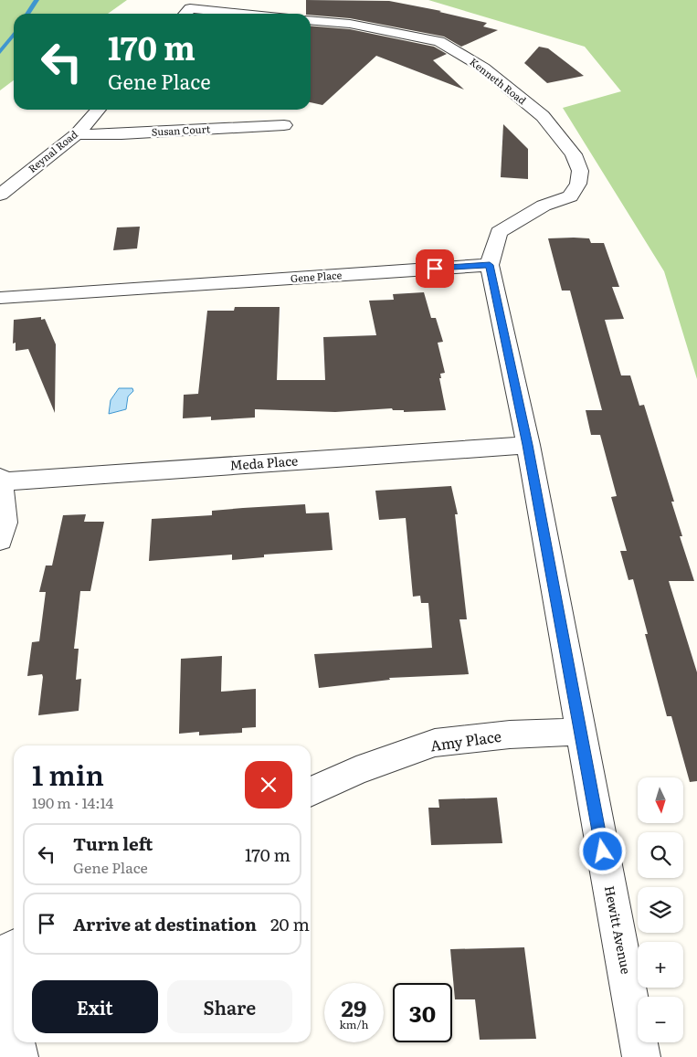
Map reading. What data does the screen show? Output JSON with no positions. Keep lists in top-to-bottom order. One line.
{"streets":{"street":["Kenneth Road","Susan Court","Reynal Road","Gene Place","Meda Place","Amy Place","Hewitt Avenue"]},"crossings":[["Kenneth Road","Gene Place"],["Kenneth Road","Hewitt Avenue"],["Susan Court","Reynal Road"],["Gene Place","Hewitt Avenue"],["Meda Place","Hewitt Avenue"],["Amy Place","Hewitt Avenue"]],"north":"bottom","page":{"turn":["170 m","Gene Place"],"heading":["1 min","190 m · 14:14"],"map_buttons":["+","−"],"list":[{"name":"Turn left","note":"Gene Place","value":"170 m"},{"name":"Arrive at destination","value":"20 m"}],"buttons":["Exit","Share"],"speed":"29 km/h","limit":"30"}}
